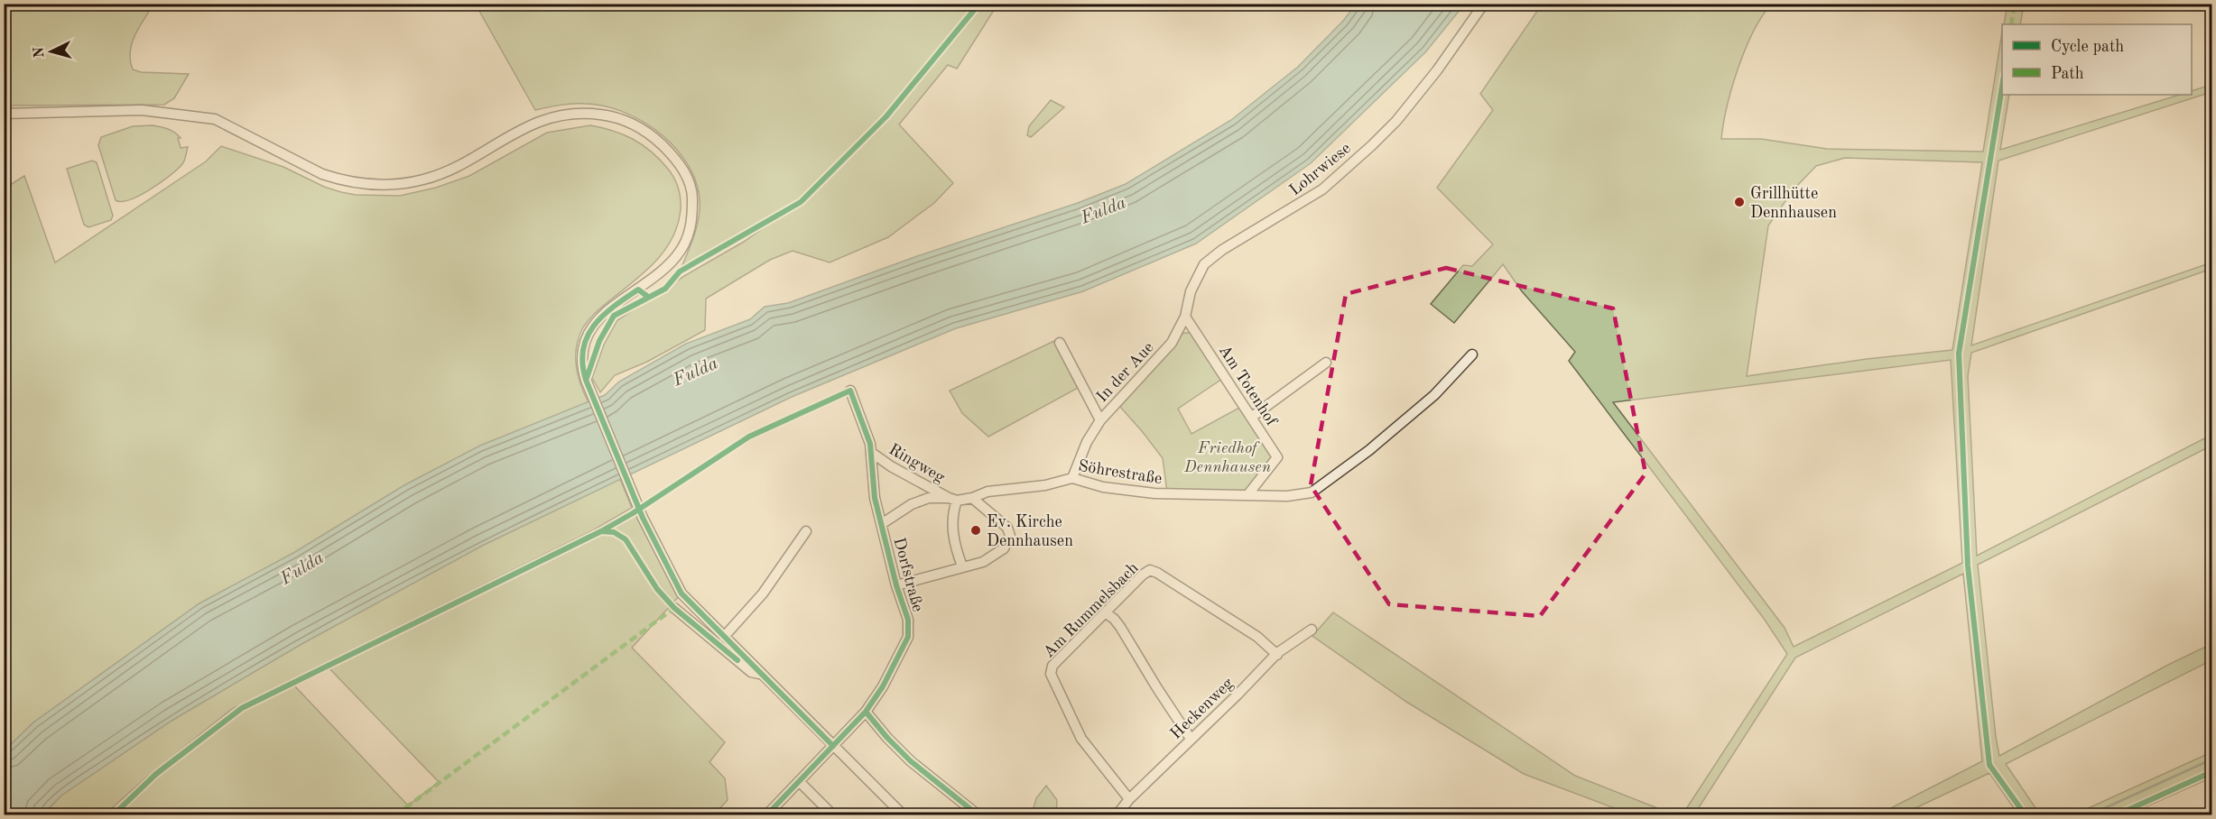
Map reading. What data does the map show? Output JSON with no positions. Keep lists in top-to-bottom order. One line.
{"streets":{"street":["Lohrwiese","In der Aue","Am Totenhof","Ringweg","Söhrestraße","Dorfstraße","Am Rummelsbach","Heckenweg"]},"crossings":[["Lohrwiese","In der Aue"],["Lohrwiese","Am Totenhof"],["In der Aue","Söhrestraße"],["Am Totenhof","Söhrestraße"],["Ringweg","Söhrestraße"],["Ringweg","Dorfstraße"],["Söhrestraße","Dorfstraße"],["Am Rummelsbach","Heckenweg"]],"water":["Fulda"],"parks":["Friedhof Dennhausen"],"places":["Grillhütte Dennhausen","Ev. Kirche Dennhausen"],"legend":["Cycle path","Path"],"north":"left"}
